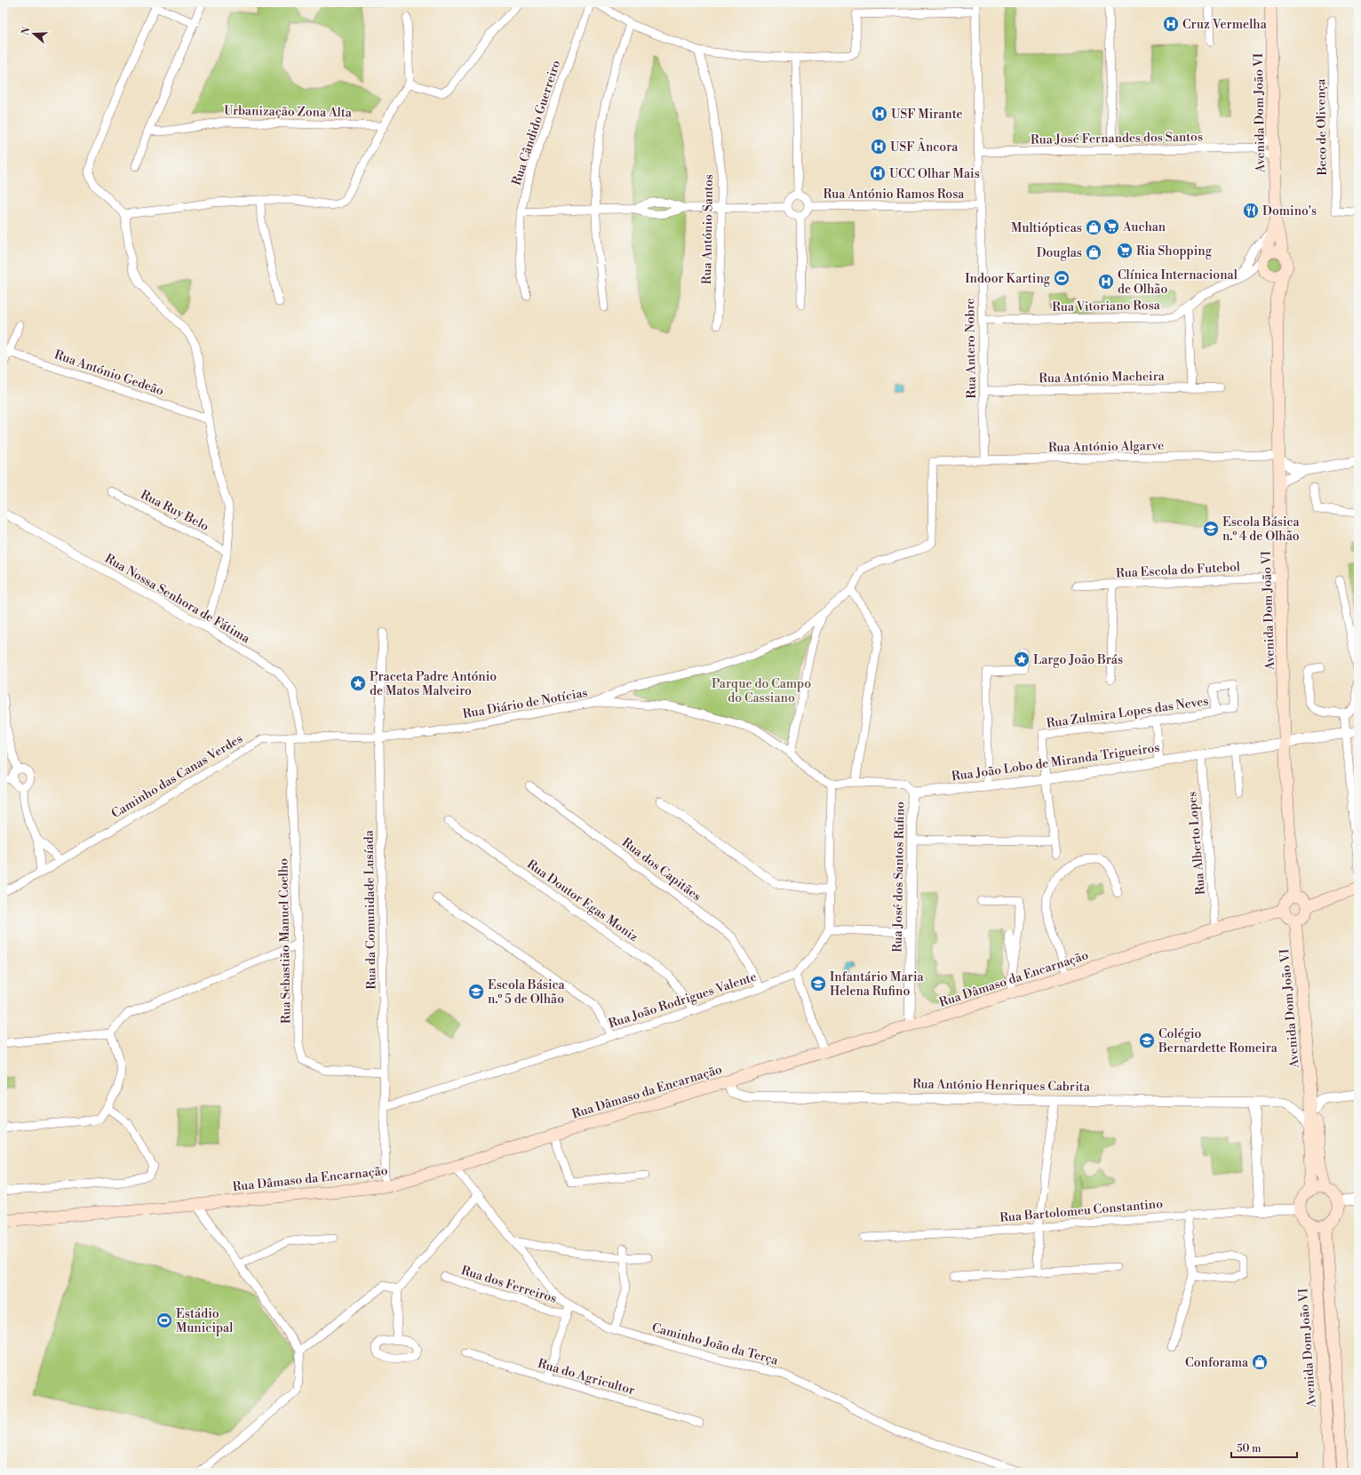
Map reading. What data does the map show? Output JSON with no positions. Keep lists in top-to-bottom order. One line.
{"streets":{"main road":["Avenida Dom João VI","Rua Dâmaso da Encarnação"],"street":["Urbanização Zona Alta","Rua Cândido Guerreiro","Beco de Olivença","Rua José Fernandes dos Santos","Rua António Ramos Rosa","Rua António Santos","Rua Vitoriano Rosa","Rua Antero Nobre","Rua António Gedeão","Rua António Macheira","Rua António Algarve","Rua Ruy Belo","Rua Escola do Futebol","Rua Nossa Senhora de Fátima","Rua Diário de Notícias","Rua Zulmira Lopes das Neves","Rua João Lobo de Miranda Trigueiros","Caminho das Canas Verdes","Rua Alberto Lopes","Rua dos Capitães","Rua José dos Santos Rufino","Rua Doutor Egas Moniz","Rua da Comunidade Lusíada","Rua Sebastião Manuel Coelho","Rua João Rodrigues Valente","Rua António Henriques Cabrita","Rua Bartolomeu Constantino","Rua dos Ferreiros","Caminho João da Terça","Rua do Agricultor"]},"crossings":[["Avenida Dom João VI","Rua Vitoriano Rosa"],["Avenida Dom João VI","Rua António Algarve"],["Avenida Dom João VI","Rua Escola do Futebol"],["Avenida Dom João VI","Rua João Lobo de Miranda Trigueiros"],["Avenida Dom João VI","Rua Dâmaso da Encarnação"],["Avenida Dom João VI","Rua António Henriques Cabrita"],["Avenida Dom João VI","Rua Bartolomeu Constantino"],["Rua José Fernandes dos Santos","Rua Antero Nobre"],["Rua António Ramos Rosa","Rua Antero Nobre"],["Rua Vitoriano Rosa","Rua Antero Nobre"],["Rua Antero Nobre","Rua António Macheira"],["Rua Antero Nobre","Rua António Algarve"],["Rua António Algarve","Rua Diário de Notícias"],["Rua Nossa Senhora de Fátima","Caminho das Canas Verdes"],["Rua Diário de Notícias","Caminho das Canas Verdes"],["Rua Diário de Notícias","Rua da Comunidade Lusíada"],["Rua Diário de Notícias","Rua João Rodrigues Valente"],["Rua Zulmira Lopes das Neves","Rua João Lobo de Miranda Trigueiros"],["Rua João Lobo de Miranda Trigueiros","Rua Alberto Lopes"],["Rua João Lobo de Miranda Trigueiros","Rua José dos Santos Rufino"],["Caminho das Canas Verdes","Rua da Comunidade Lusíada"],["Caminho das Canas Verdes","Rua Sebastião Manuel Coelho"],["Rua Alberto Lopes","Rua Dâmaso da Encarnação"],["Rua dos Capitães","Rua João Rodrigues Valente"],["Rua José dos Santos Rufino","Rua Dâmaso da Encarnação"],["Rua Doutor Egas Moniz","Rua João Rodrigues Valente"],["Rua da Comunidade Lusíada","Rua Sebastião Manuel Coelho"],["Rua da Comunidade Lusíada","Rua Dâmaso da Encarnação"],["Rua da Comunidade Lusíada","Rua João Rodrigues Valente"],["Rua Dâmaso da Encarnação","Rua António Henriques Cabrita"],["Rua Dâmaso da Encarnação","Caminho João da Terça"]],"parks":["Parque do Campo do Cassiano"],"places":{"hospital":["Cruz Vermelha","USF Mirante","USF Âncora","UCC Olhar Mais","Clínica Internacional de Olhão"],"restaurant":["Domino's"],"supermarket":["Auchan","Ria Shopping"],"shop":["Multiópticas","Douglas","Conforama"],"sports":["Indoor Karting","Estádio Municipal"],"school or university":["Escola Básica n.º 4 de Olhão","Infantário Maria Helena Rufino","Escola Básica n.º 5 de Olhão","Colégio Bernardette Romeira"],"place":["Largo João Brás","Praceta Padre António de Matos Malveiro"]},"scale_bar":"50 m","north":"left"}
